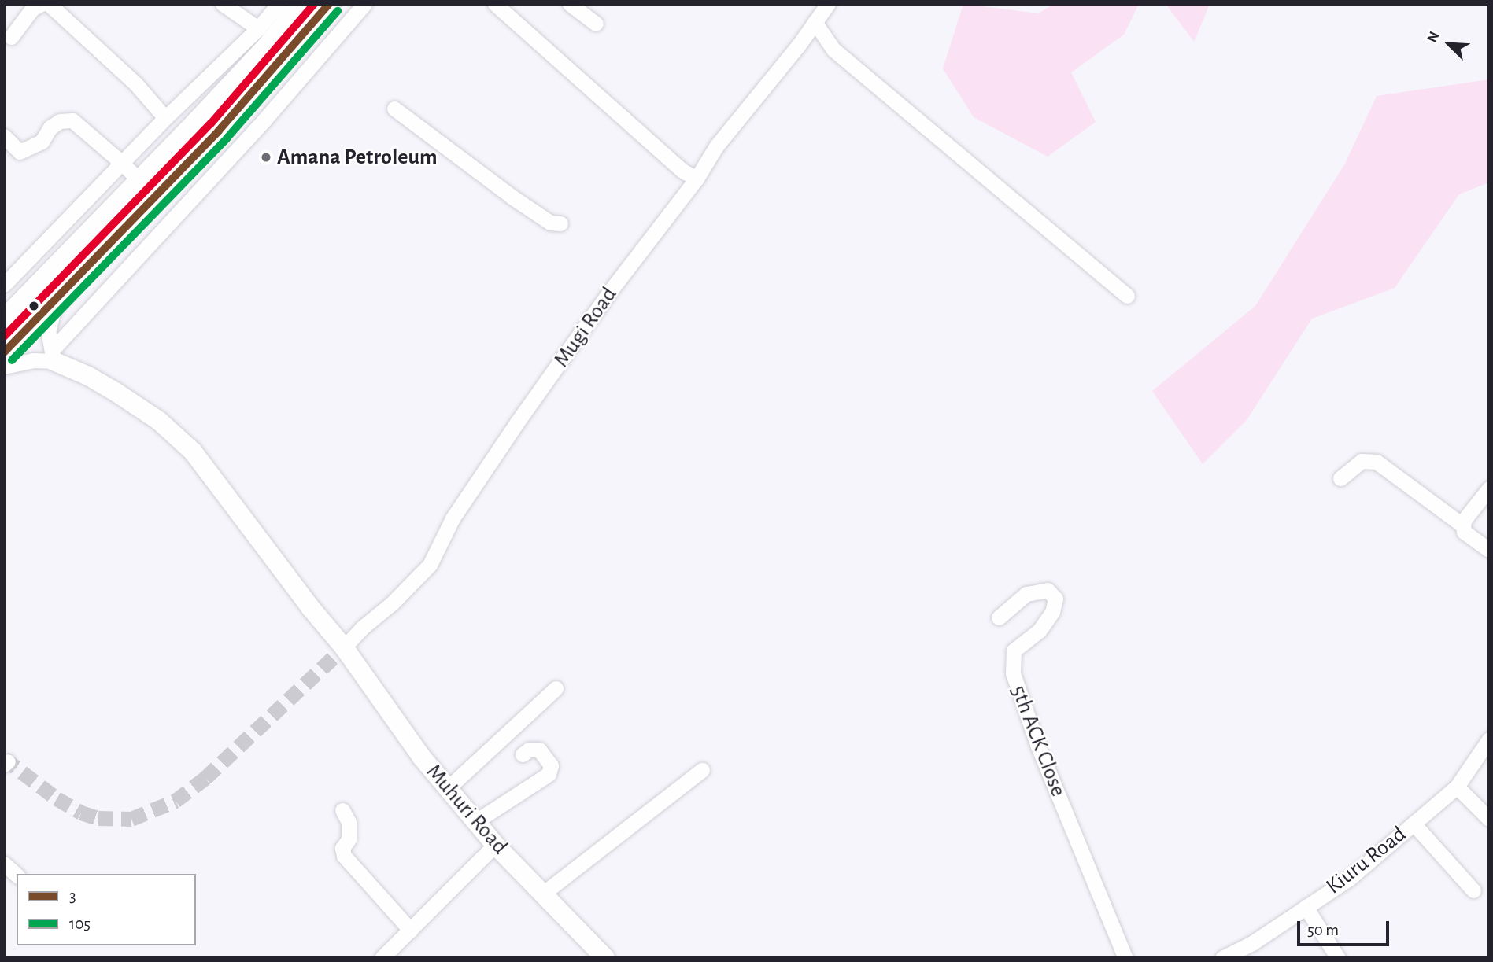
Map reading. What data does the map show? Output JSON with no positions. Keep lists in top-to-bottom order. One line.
{"streets":{"main road":["Muhuri Road"],"street":["Mugi Road","5th ACK Close","Kiuru Road"]},"crossings":[["Mugi Road","Muhuri Road"]],"places":["Amana Petroleum"],"lines":["transit line 3","transit line 105"],"legend":["3","105"],"scale_bar":"50 m","north":"top left"}
